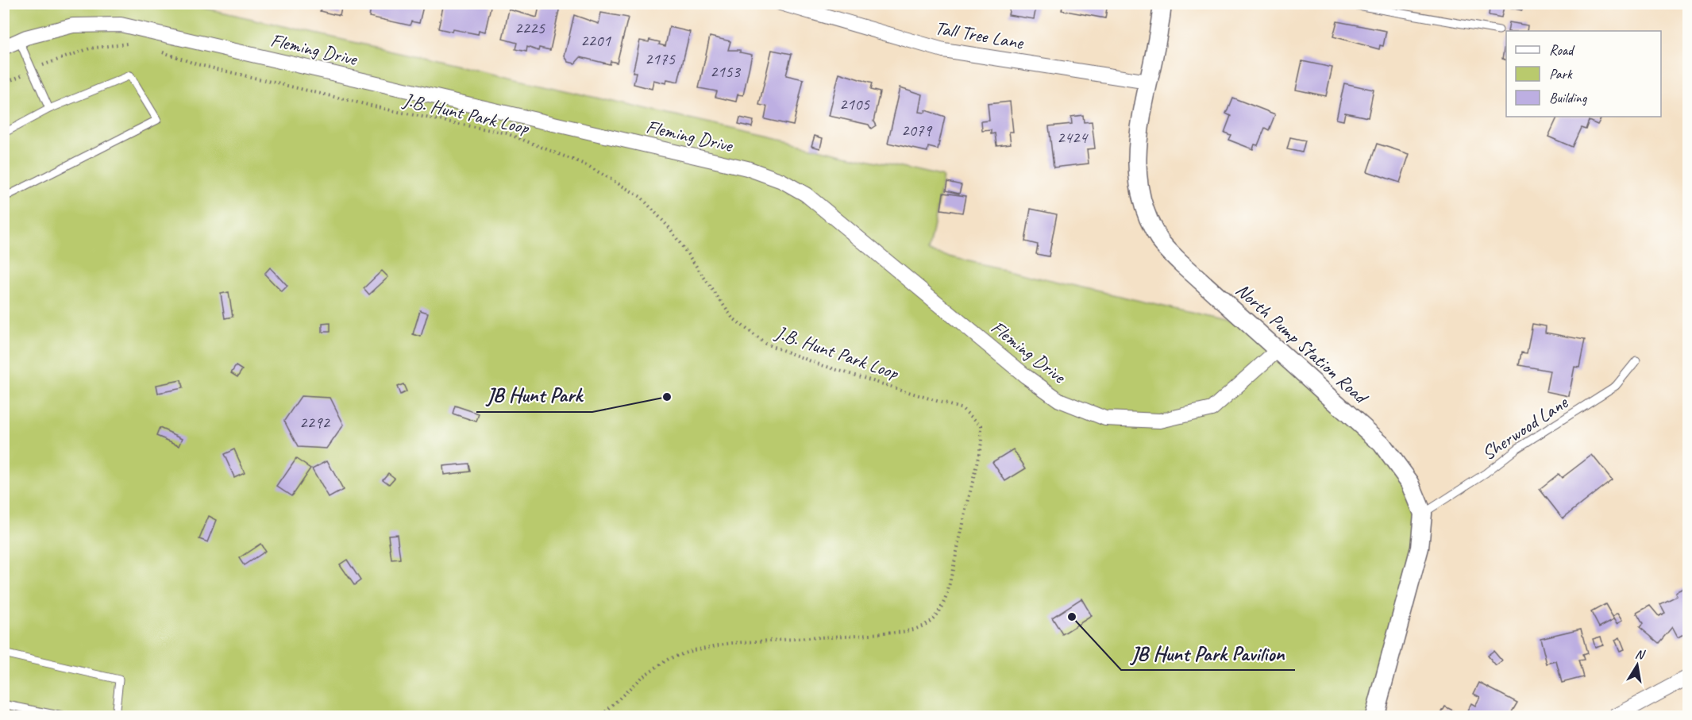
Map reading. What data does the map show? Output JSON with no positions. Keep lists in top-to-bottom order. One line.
{"streets":{"street":["Tall Tree Lane","Fleming Drive","North Pump Station Road"],"lane":["Sherwood Lane"],"path":["J.B. Hunt Park Loop"]},"crossings":[["Tall Tree Lane","North Pump Station Road"],["Fleming Drive","North Pump Station Road"],["North Pump Station Road","Sherwood Lane"]],"places":["JB Hunt Park","JB Hunt Park Pavilion"],"house_numbers":["2225","2201","2175","2153","2105","2079","2424","2292"],"legend":["Road","Park","Building"],"north":"top"}
